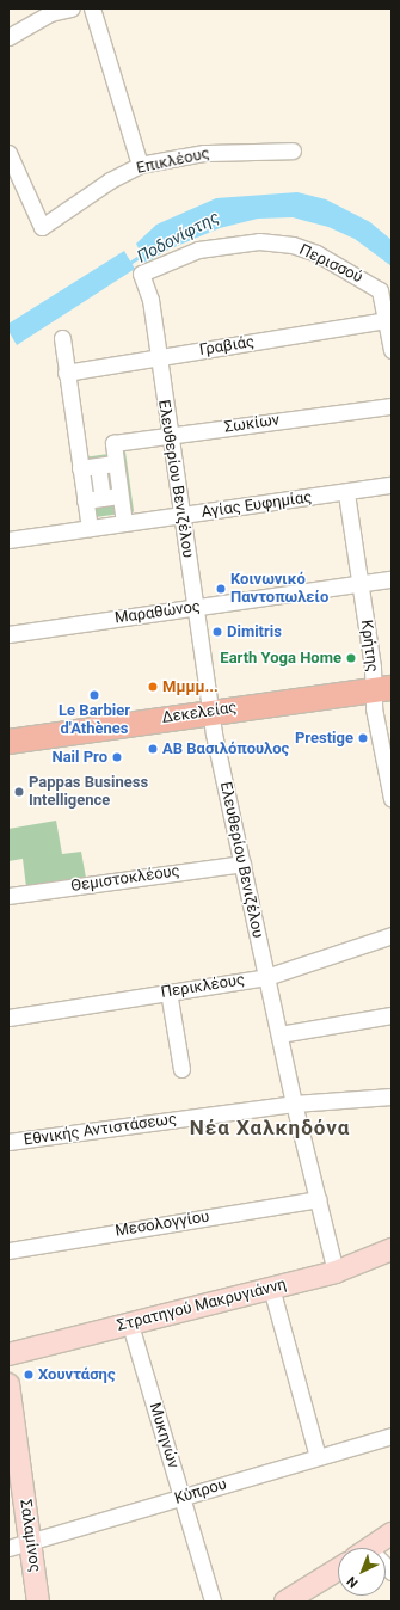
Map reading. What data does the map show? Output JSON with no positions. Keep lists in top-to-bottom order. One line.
{"streets":{"main road":["Δεκελείας"],"street":["Επικλέους","Περισσού","Γραβιάς","Σωκίων","Ελευθερίου Βενιζέλου","Αγίας Ευφημίας","Μαραθώνος","Κρήτης","Θεμιστοκλέους","Περικλέους","Εθνικής Αντιστάσεως","Μεσολογγίου","Στρατηγού Μακρυγιάννη","Μυκηνών","Κύπρου","Σαλαμίνος"]},"crossings":[["Περισσού","Γραβιάς"],["Περισσού","Ελευθερίου Βενιζέλου"],["Γραβιάς","Ελευθερίου Βενιζέλου"],["Σωκίων","Ελευθερίου Βενιζέλου"],["Ελευθερίου Βενιζέλου","Αγίας Ευφημίας"],["Ελευθερίου Βενιζέλου","Μαραθώνος"],["Ελευθερίου Βενιζέλου","Δεκελείας"],["Ελευθερίου Βενιζέλου","Θεμιστοκλέους"],["Ελευθερίου Βενιζέλου","Περικλέους"],["Ελευθερίου Βενιζέλου","Εθνικής Αντιστάσεως"],["Ελευθερίου Βενιζέλου","Μεσολογγίου"],["Ελευθερίου Βενιζέλου","Στρατηγού Μακρυγιάννη"],["Αγίας Ευφημίας","Κρήτης"],["Μαραθώνος","Κρήτης"],["Κρήτης","Δεκελείας"],["Στρατηγού Μακρυγιάννη","Μυκηνών"],["Μυκηνών","Κύπρου"],["Κύπρου","Σαλαμίνος"]],"districts":["Νέα Χαλκηδόνα"],"water":["Ποδονίφτης"],"places":["Κοινωνικό Παντοπωλείο","Dimitris","Earth Yoga Home","Μμμμ...","Le Barbier d'Athènes","Prestige","ΑΒ Βασιλόπουλος","Nail Pro","Pappas Business Intelligence","Χουντάσης"],"north":"bottom left"}
